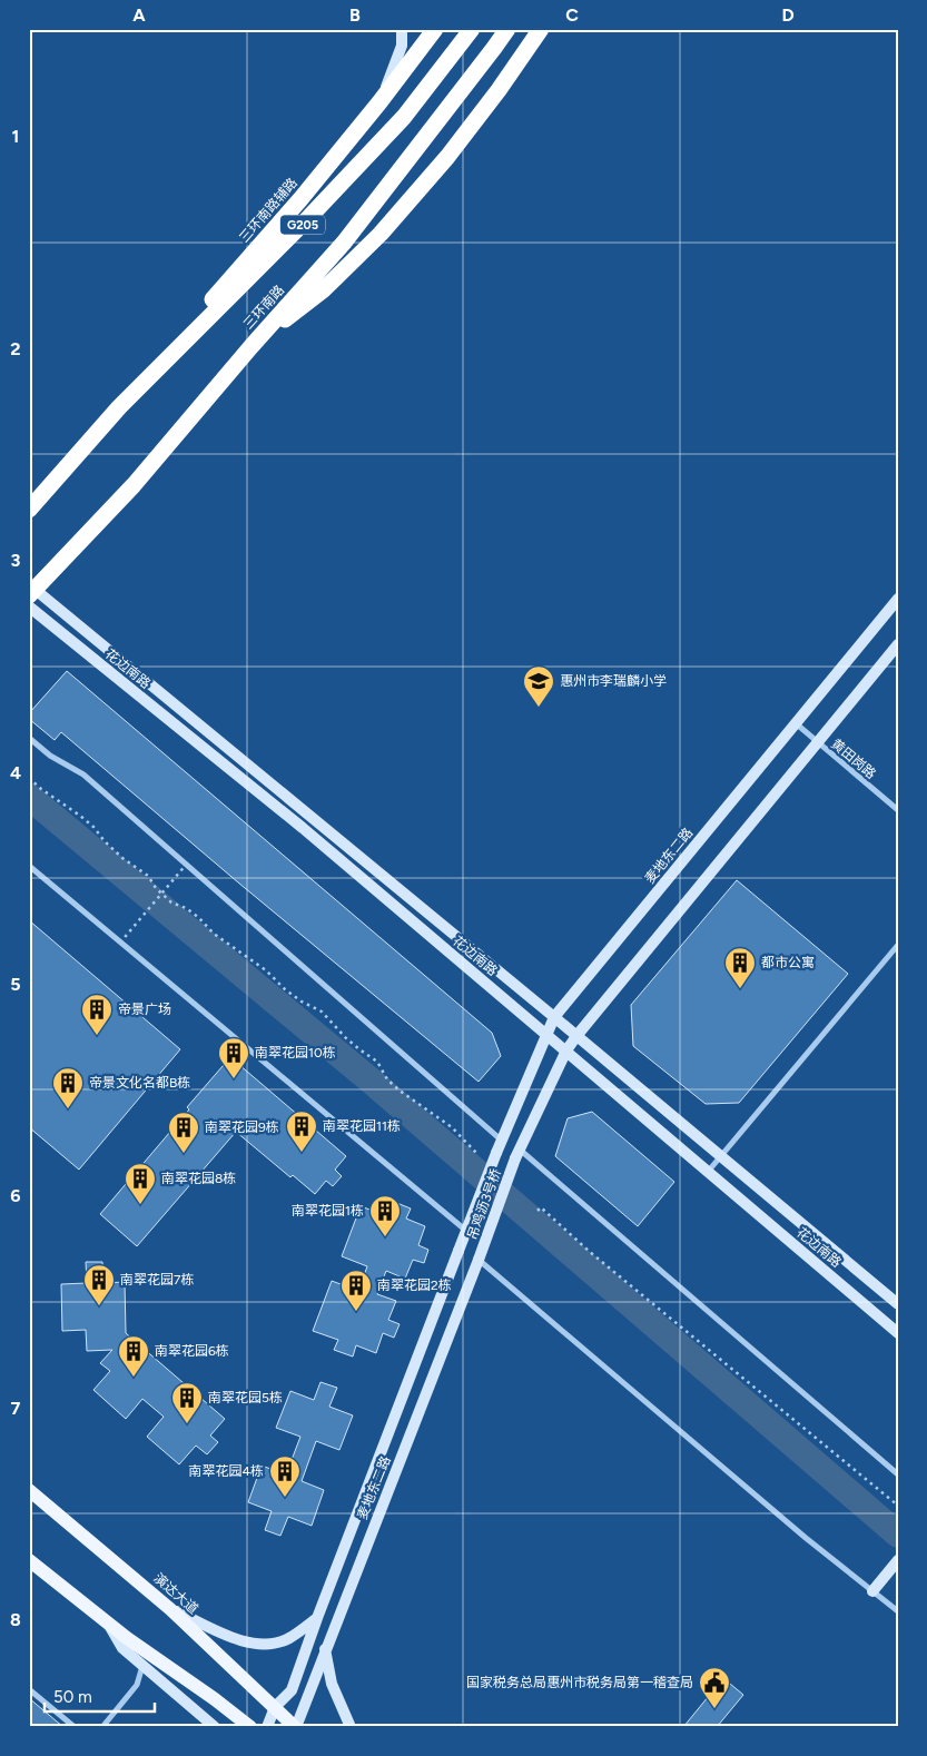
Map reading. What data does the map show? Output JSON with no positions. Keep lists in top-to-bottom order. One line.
{"streets":{"highway":["三环南路辅路","G205","三环南路"],"main road":["演达大道"],"street":["花边南路","黄田岗路","麦地东二路","吊鸡沥3号桥"]},"crossings":[["三环南路辅路","G205"],["三环南路","花边南路"],["花边南路","麦地东二路"],["黄田岗路","麦地东二路"],["麦地东二路","吊鸡沥3号桥"],["麦地东二路","演达大道"]],"places":{"school or university":["惠州市李瑞麟小学"],"building":["都市公寓","帝景广场","南翠花园10栋","帝景文化名都B栋","南翠花园11栋","南翠花园9栋","南翠花园8栋","南翠花园1栋","南翠花园7栋","南翠花园2栋","南翠花园6栋","南翠花园5栋","南翠花园4栋"],"public building":["国家税务总局惠州市税务局第一稽查局"]},"scale_bar":"50 m","grid":{"columns":["A","B","C","D"],"rows":["1","2","3","4","5","6","7","8"]}}
